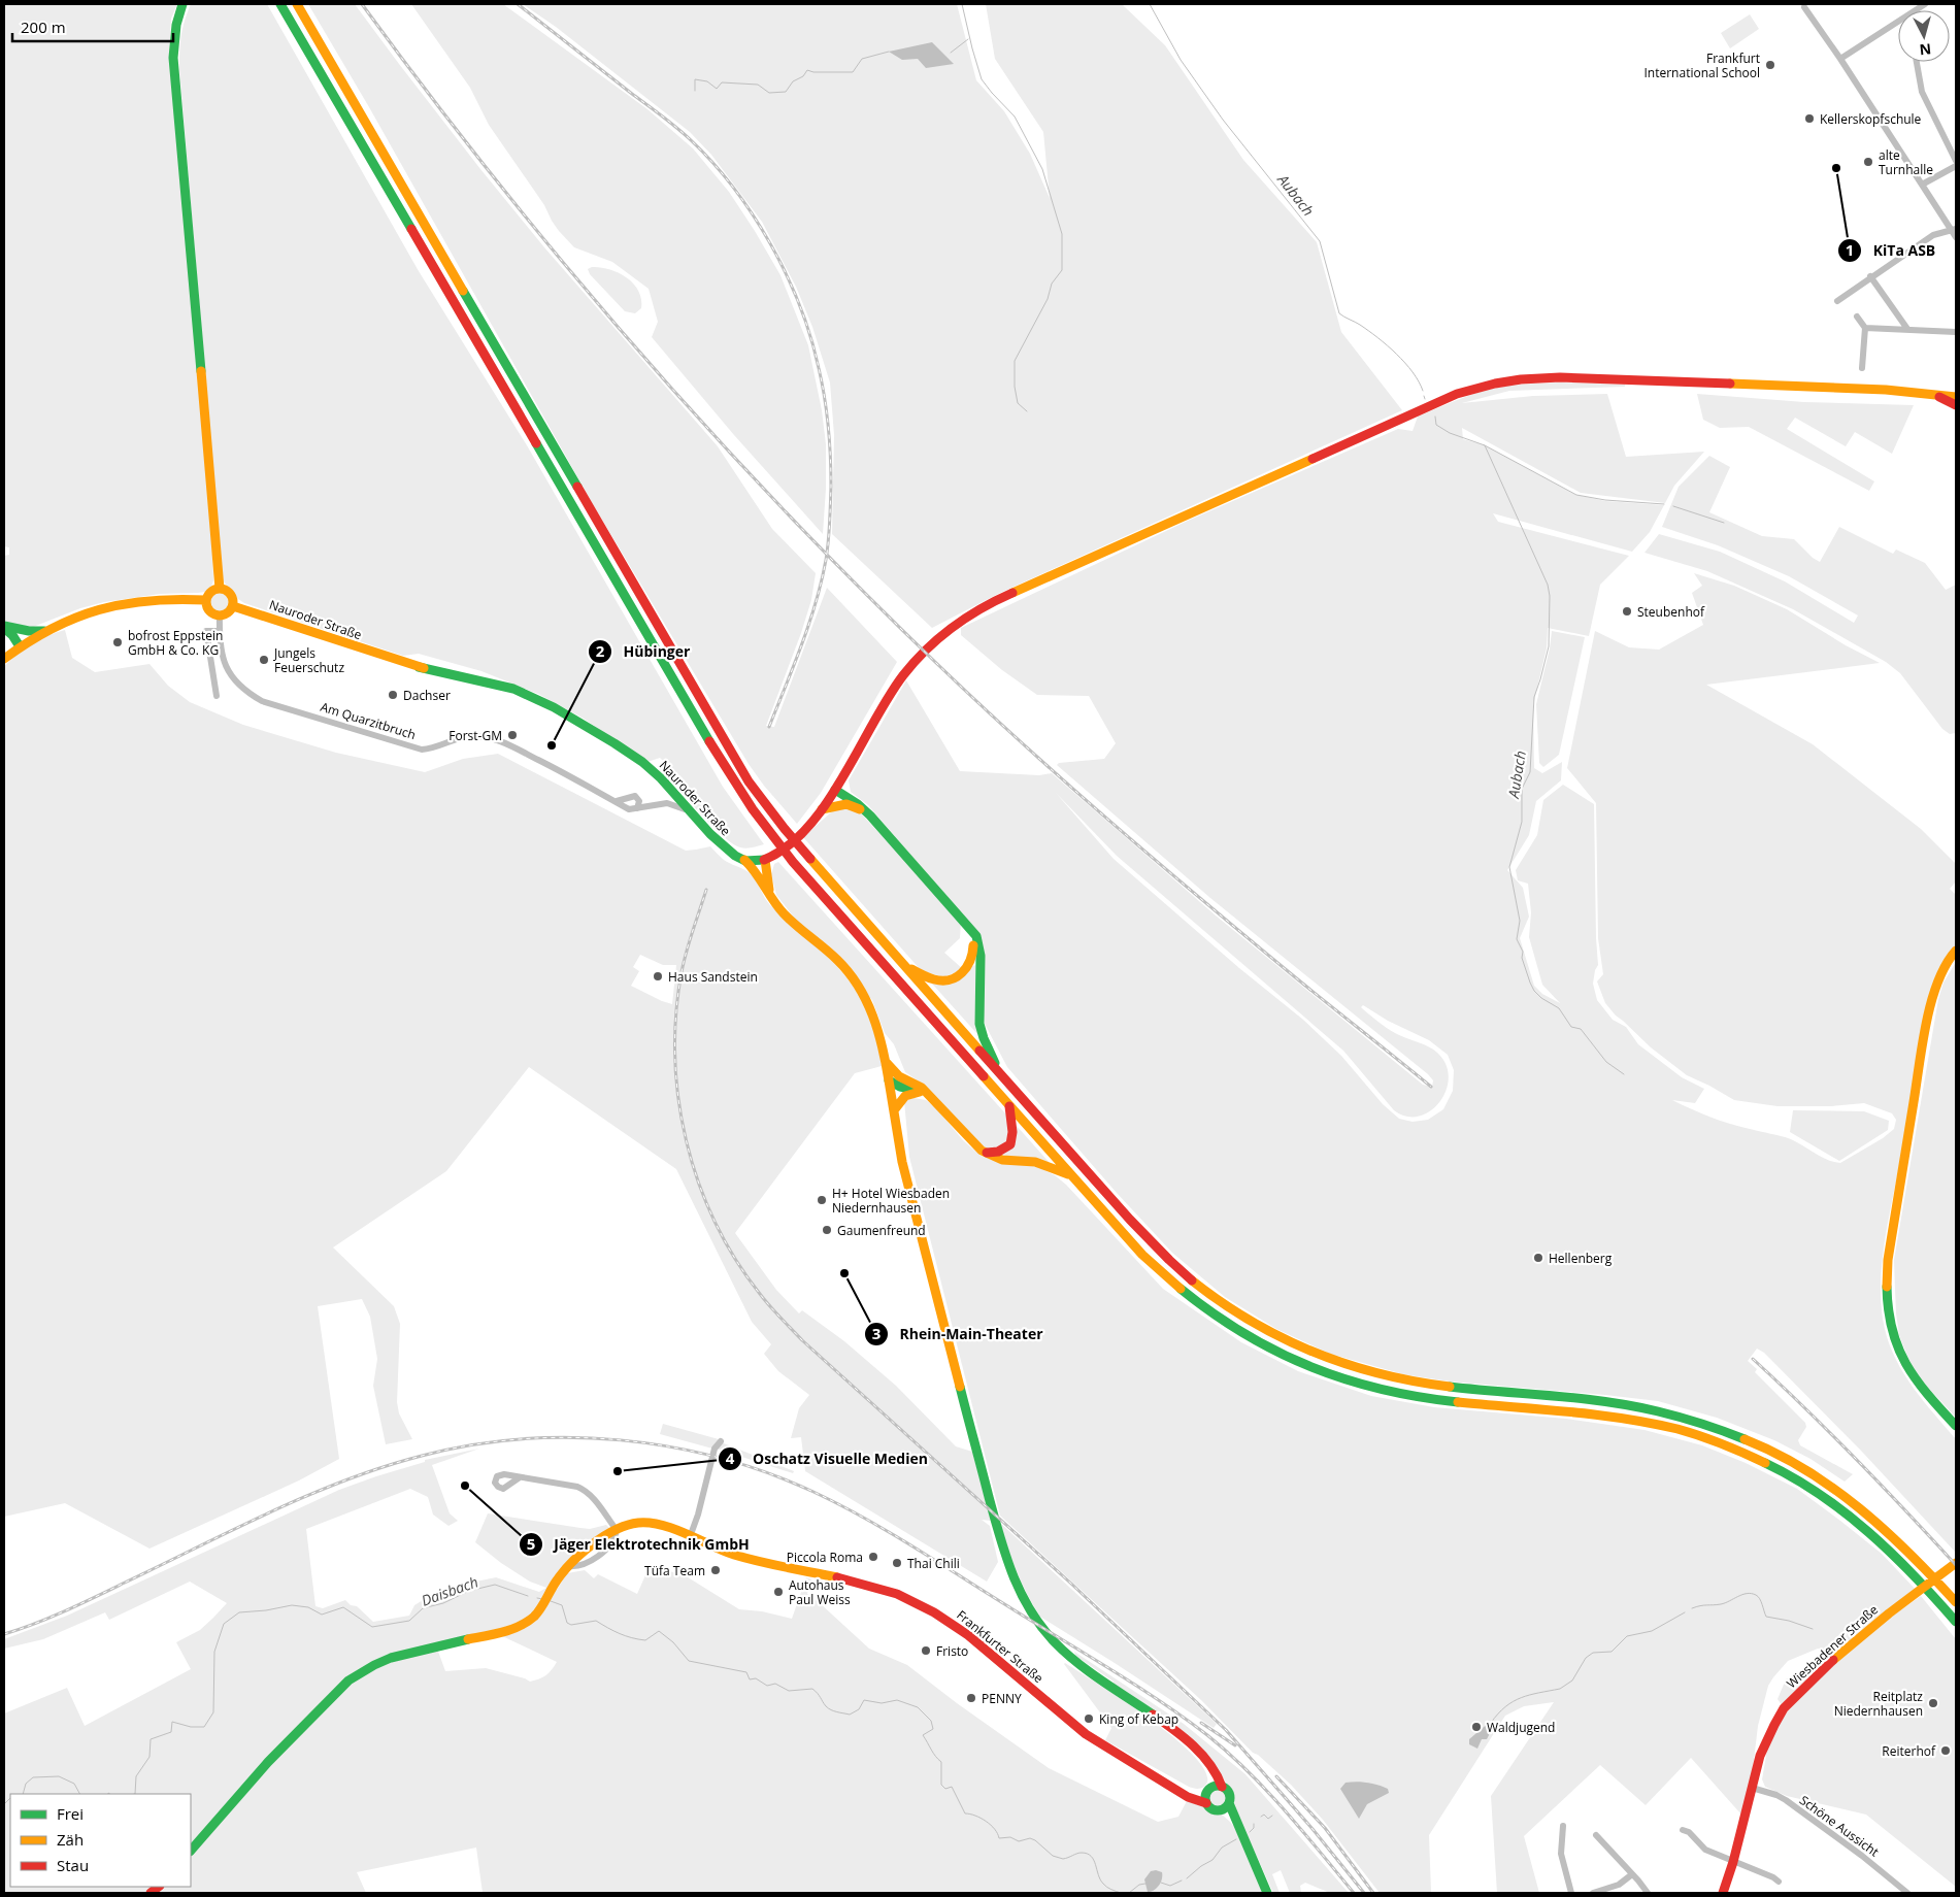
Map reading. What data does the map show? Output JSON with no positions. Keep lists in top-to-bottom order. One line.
{"streets":{"main road":["Nauroder Straße","Frankfurter Straße","Wiesbadener Straße"],"street":["Am Quarzitbruch","Schöne Aussicht"]},"crossings":[["Nauroder Straße","Am Quarzitbruch"],["Wiesbadener Straße","Schöne Aussicht"]],"water":["Aubach","Daisbach"],"places":["Frankfurt International School","Kellerskopfschule","alte Turnhalle","KiTa ASB","Steubenhof","bofrost Eppstein GmbH & Co. KG","Jungels Feuerschutz","Dachser","Forst-GM","Hübinger","Haus Sandstein","H+ Hotel Wiesbaden Niedernhausen","Gaumenfreund","Hellenberg","Rhein-Main-Theater","Oschatz Visuelle Medien","Jäger Elektrotechnik GmbH","Piccola Roma","Thai Chili","Tüfa Team","Autohaus Paul Weiss","Fristo","PENNY","Reitplatz Niedernhausen","King of Kebap","Waldjugend","Reiterhof"],"legend":["Frei","Zäh","Stau"],"scale_bar":"200 m","north":"bottom"}
